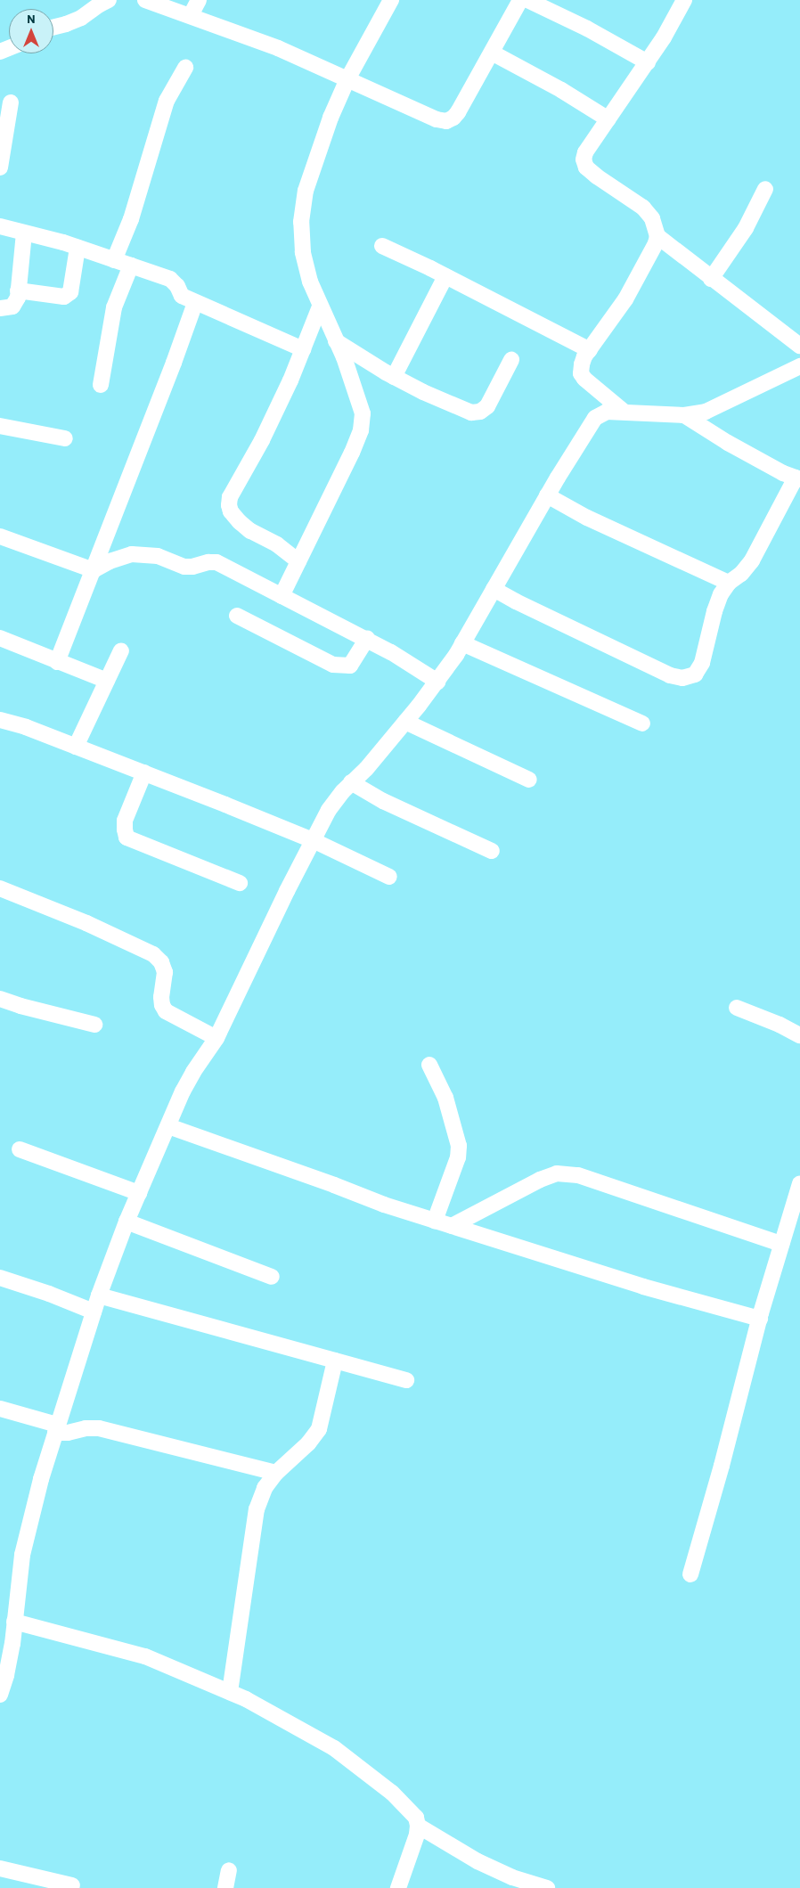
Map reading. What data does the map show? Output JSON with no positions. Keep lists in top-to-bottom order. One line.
{"north":"top"}
